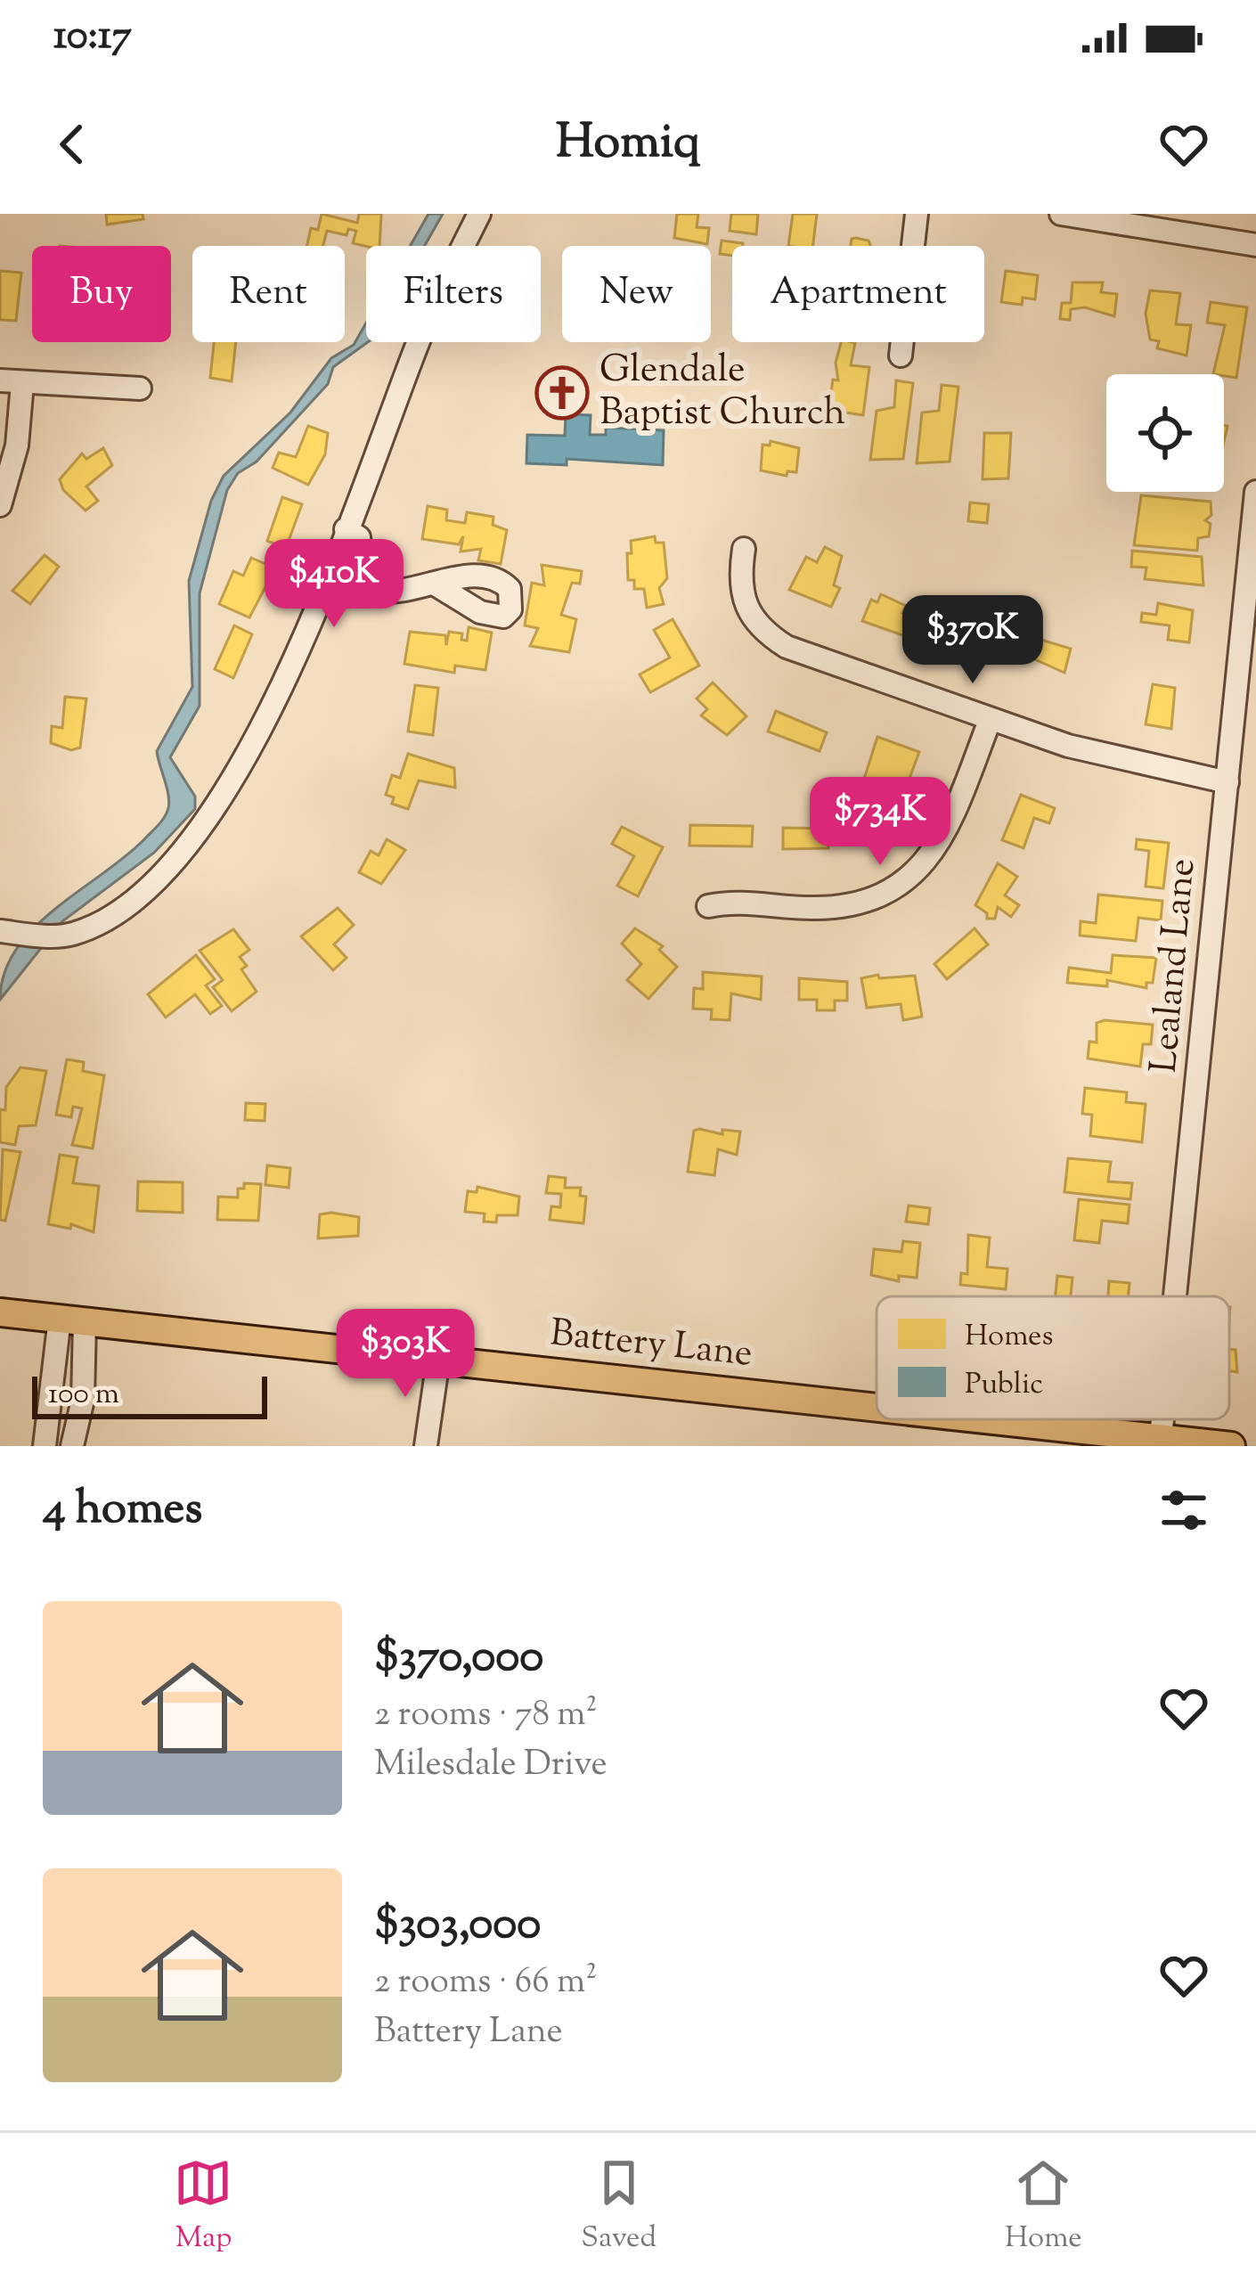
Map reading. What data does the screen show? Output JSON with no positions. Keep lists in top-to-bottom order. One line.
{"streets":{"main road":["Battery Lane"],"street":["Lealand Lane"]},"places":{"church":["Glendale Baptist Church"]},"legend":["Homes","Public"],"scale_bar":"100 m","page":{"status":"10:17","header":"Homiq","chip":["Buy","Rent","Filters","New","Apartment"],"price":["$410K","$370K","$734K","$303K"],"scale":"100 m","heading":"4 homes","list":[{"name":"$370,000","note":"2 rooms · 78 m² · Milesdale Drive"},{"name":"$303,000","note":"2 rooms · 66 m² · Battery Lane"}],"tabs":["Map","Saved","Home"]}}
